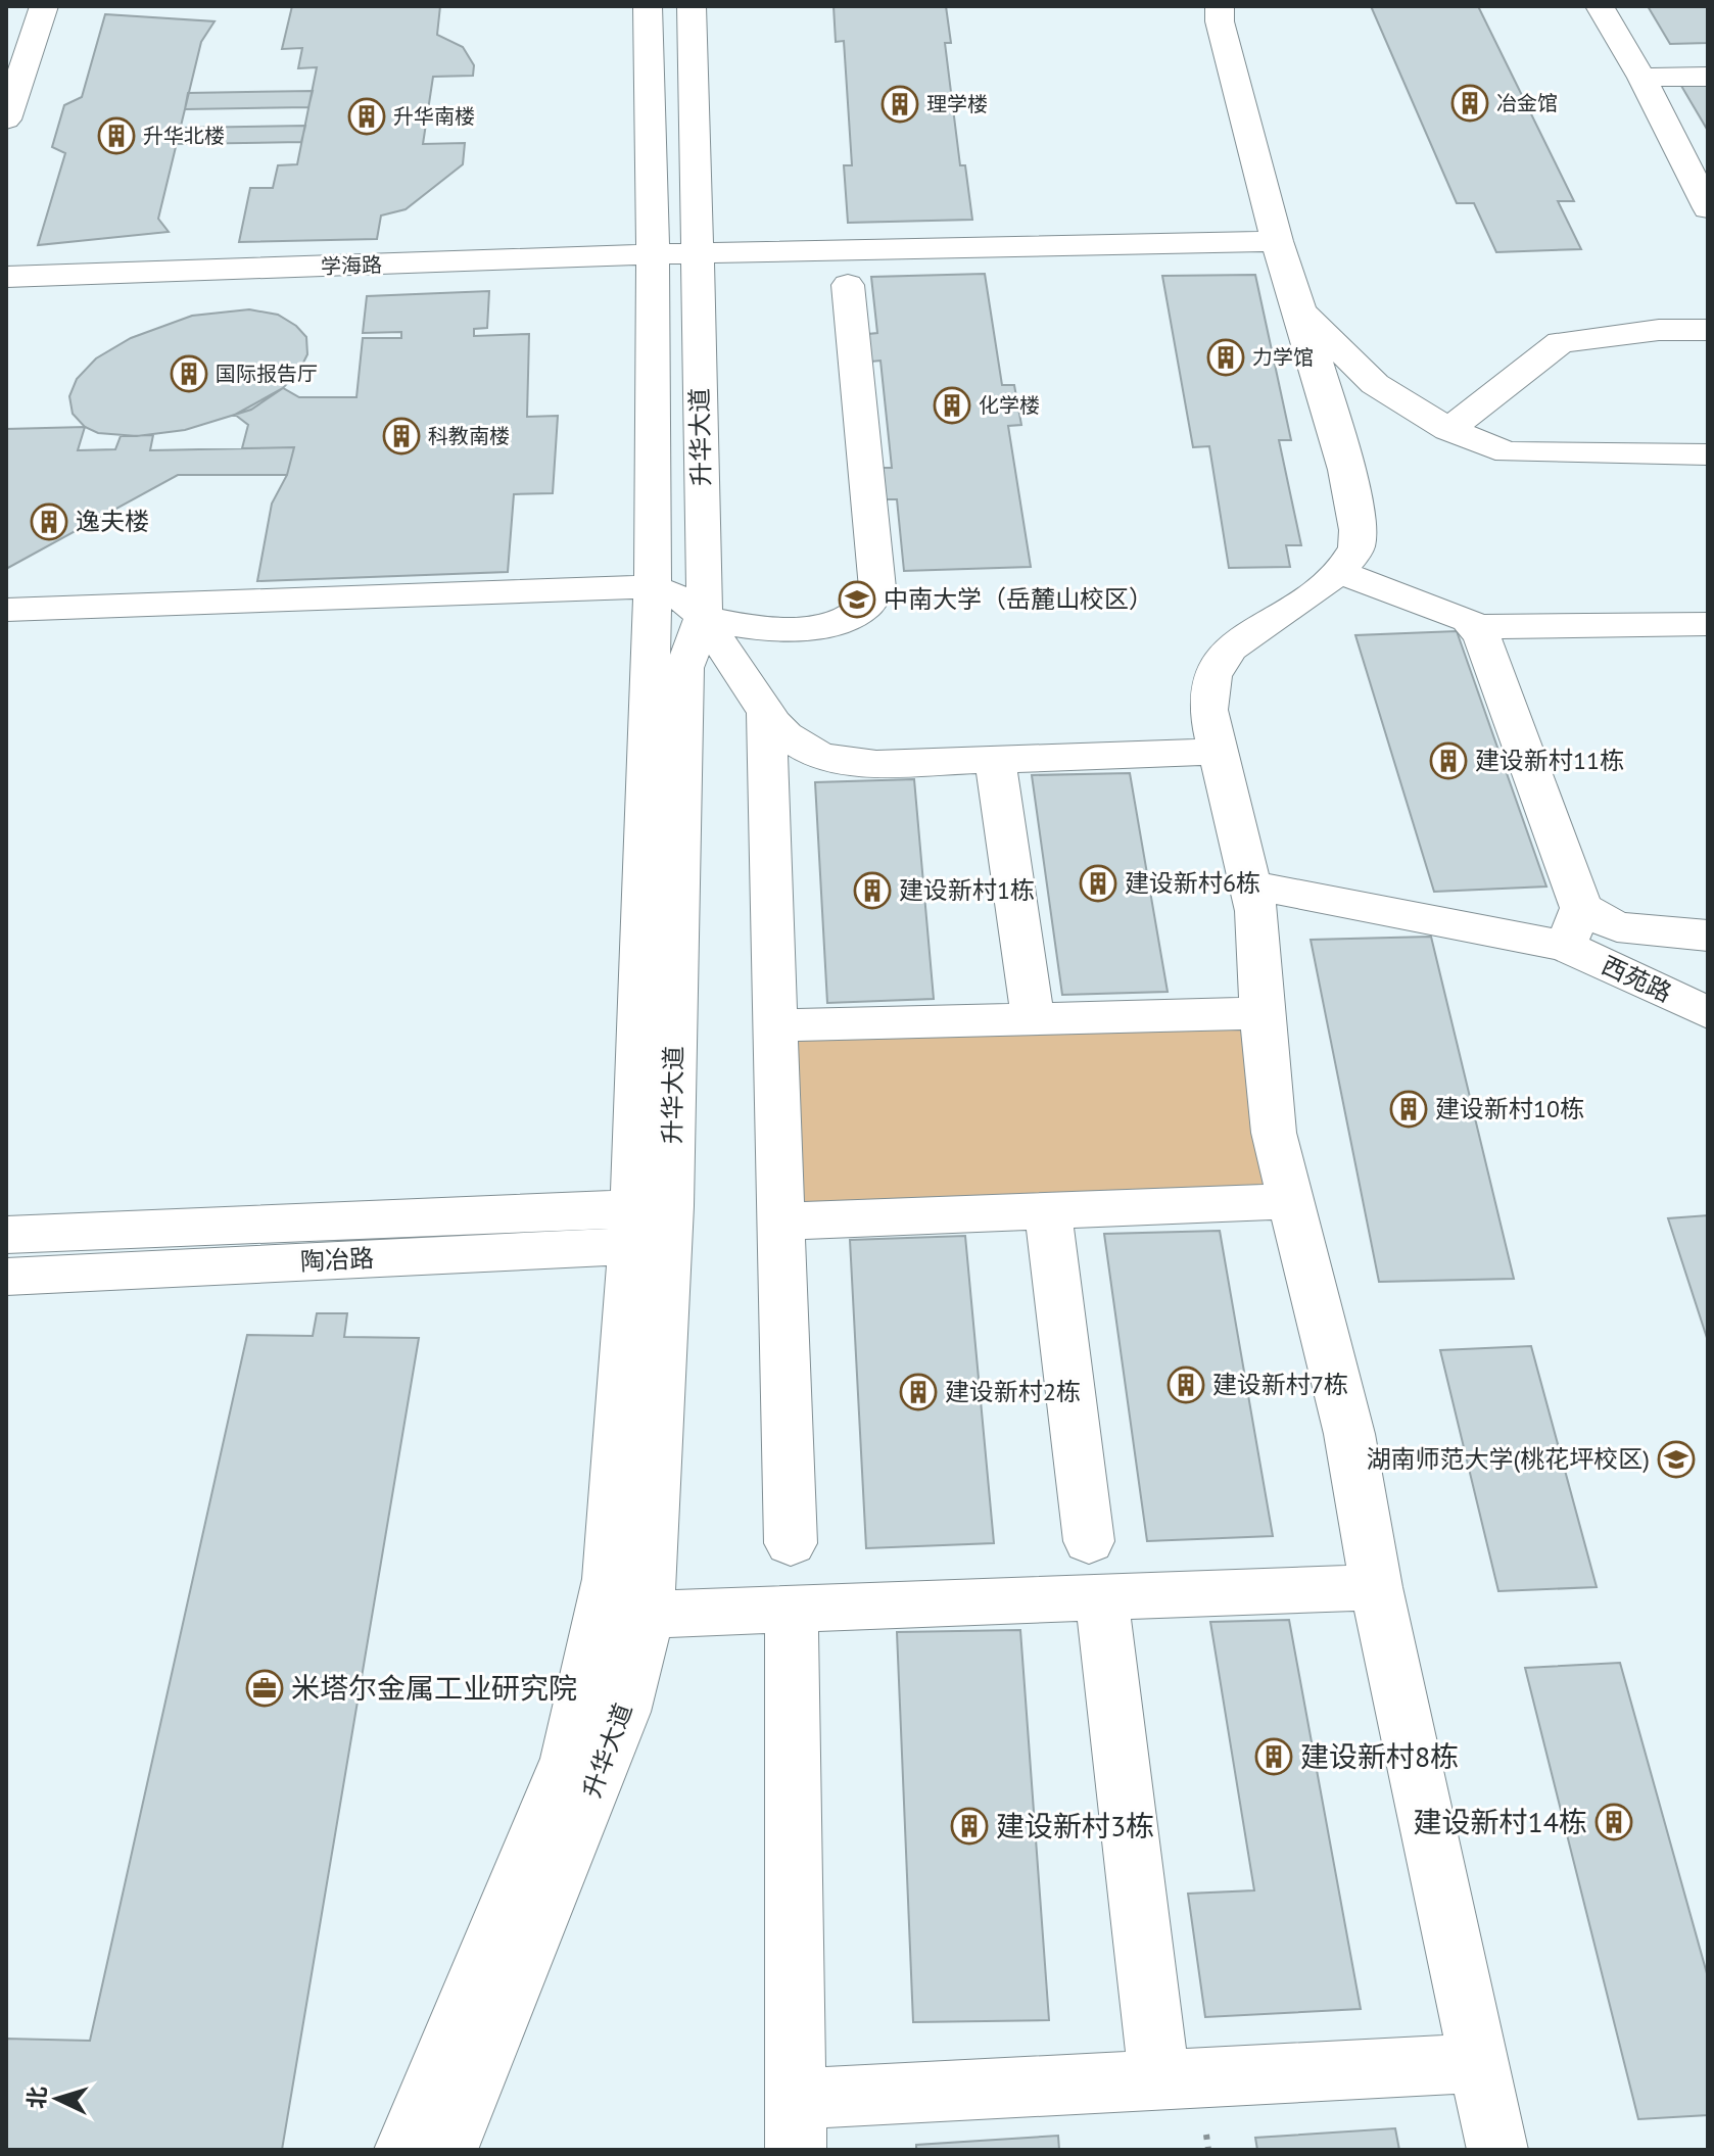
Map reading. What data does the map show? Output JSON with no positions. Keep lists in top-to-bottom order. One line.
{"streets":{"street":["学海路","升华大道","西苑路","陶冶路"]},"crossings":[["学海路","升华大道"],["升华大道","陶冶路"]],"places":{"building":["冶金馆","理学楼","升华南楼","升华北楼","力学馆","国际报告厅","化学楼","科教南楼","逸夫楼","建设新村11栋","建设新村6栋","建设新村1栋","建设新村10栋","建设新村7栋","建设新村2栋","建设新村8栋","建设新村14栋","建设新村3栋"],"school or university":["中南大学（岳麓山校区）","湖南师范大学(桃花坪校区)"],"office":["米塔尔金属工业研究院"]},"north":"left"}
